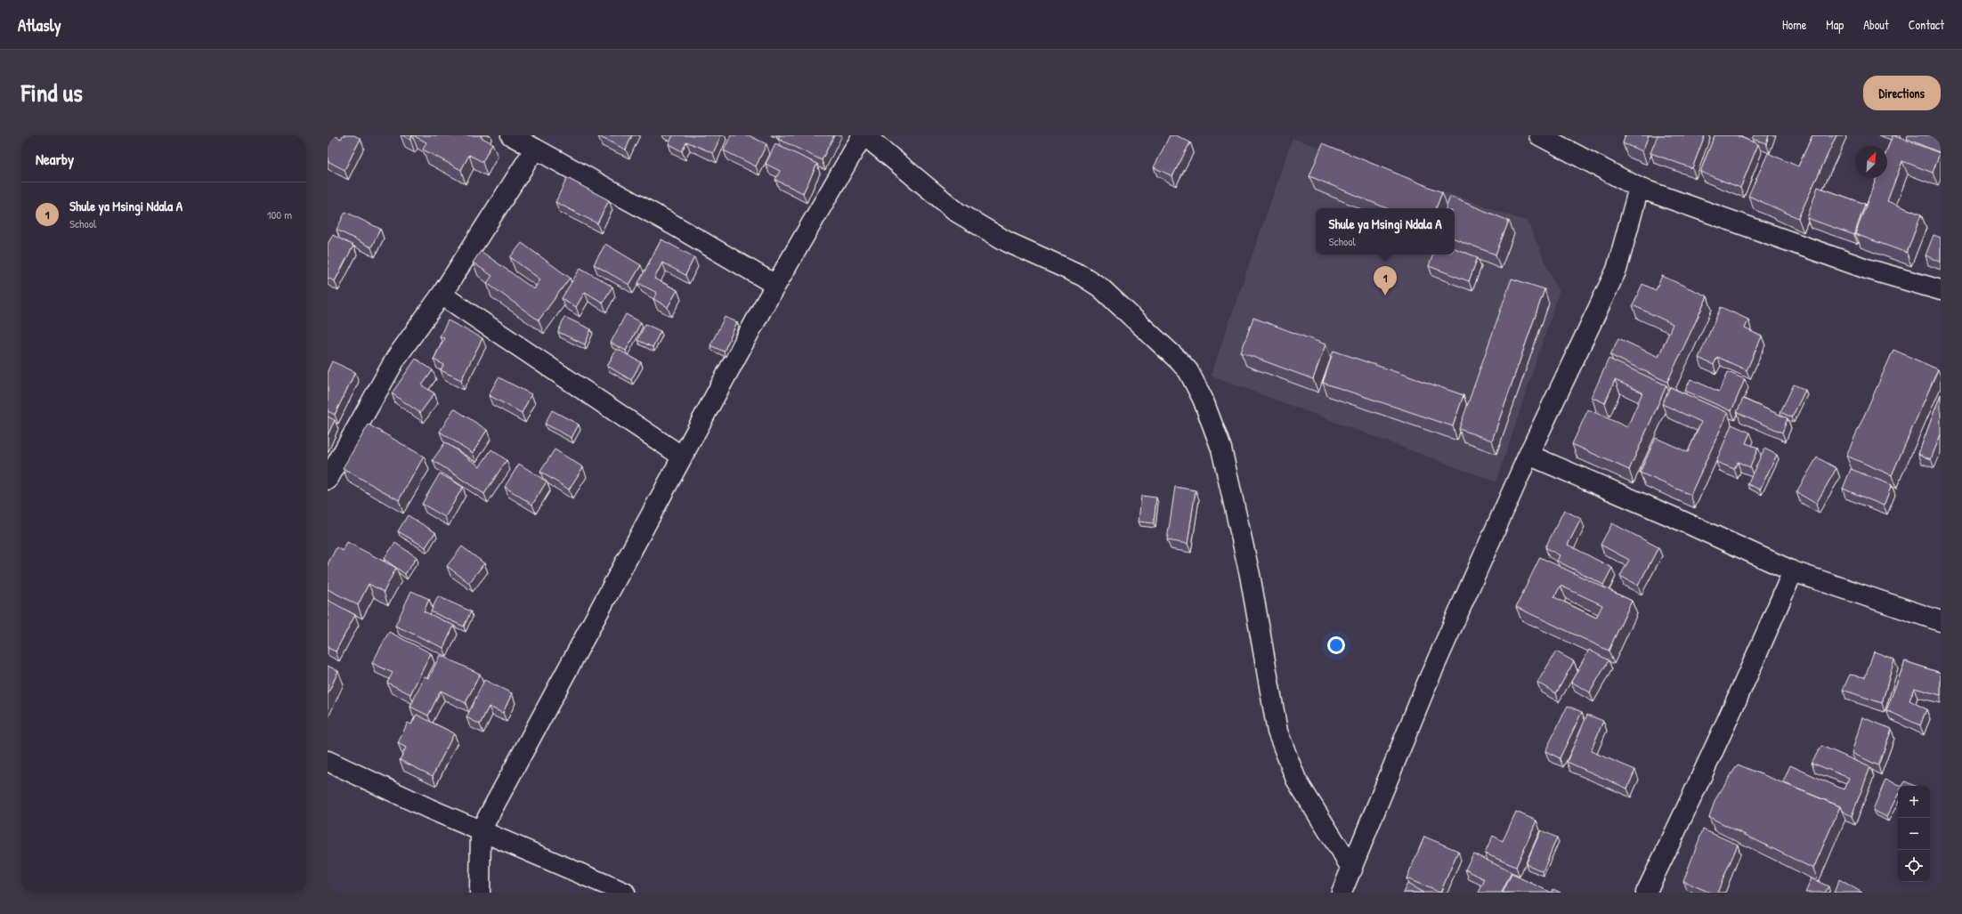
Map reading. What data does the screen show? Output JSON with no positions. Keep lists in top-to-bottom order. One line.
{"north":"top right","page":{"header":"Atlasly","nav":["Home","Map","About","Contact"],"title":"Find us","buttons":"Directions","heading":"Nearby","list":[{"mark":"1","name":"Shule ya Msingi Ndala A","note":"School","value":"100 m"}],"popup":["Shule ya Msingi Ndala A","School"],"pins":"1","map_buttons":["+","−"]}}
